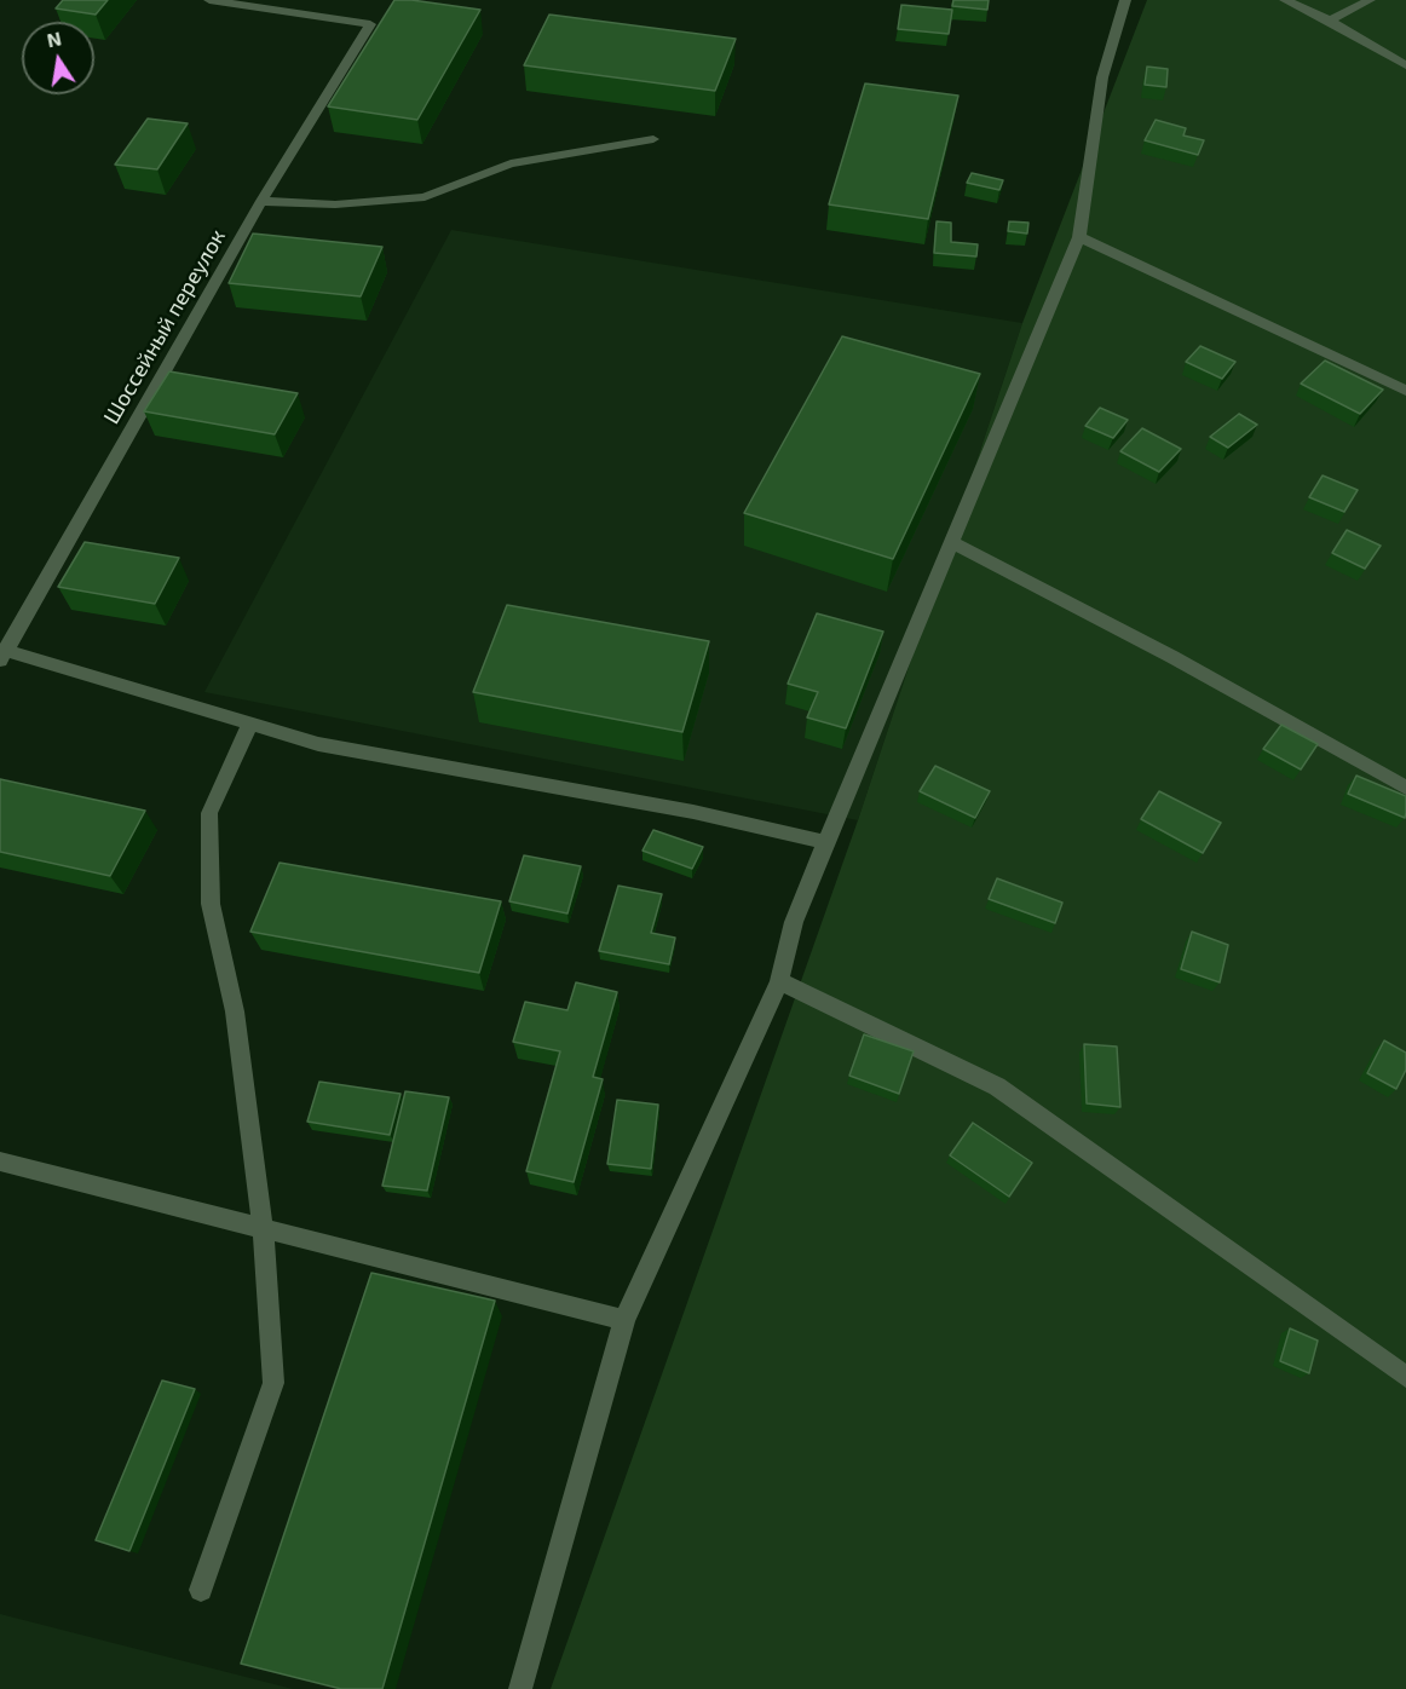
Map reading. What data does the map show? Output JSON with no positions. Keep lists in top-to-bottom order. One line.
{"streets":{"street":["Шоссейный переулок"]},"north":"top"}
